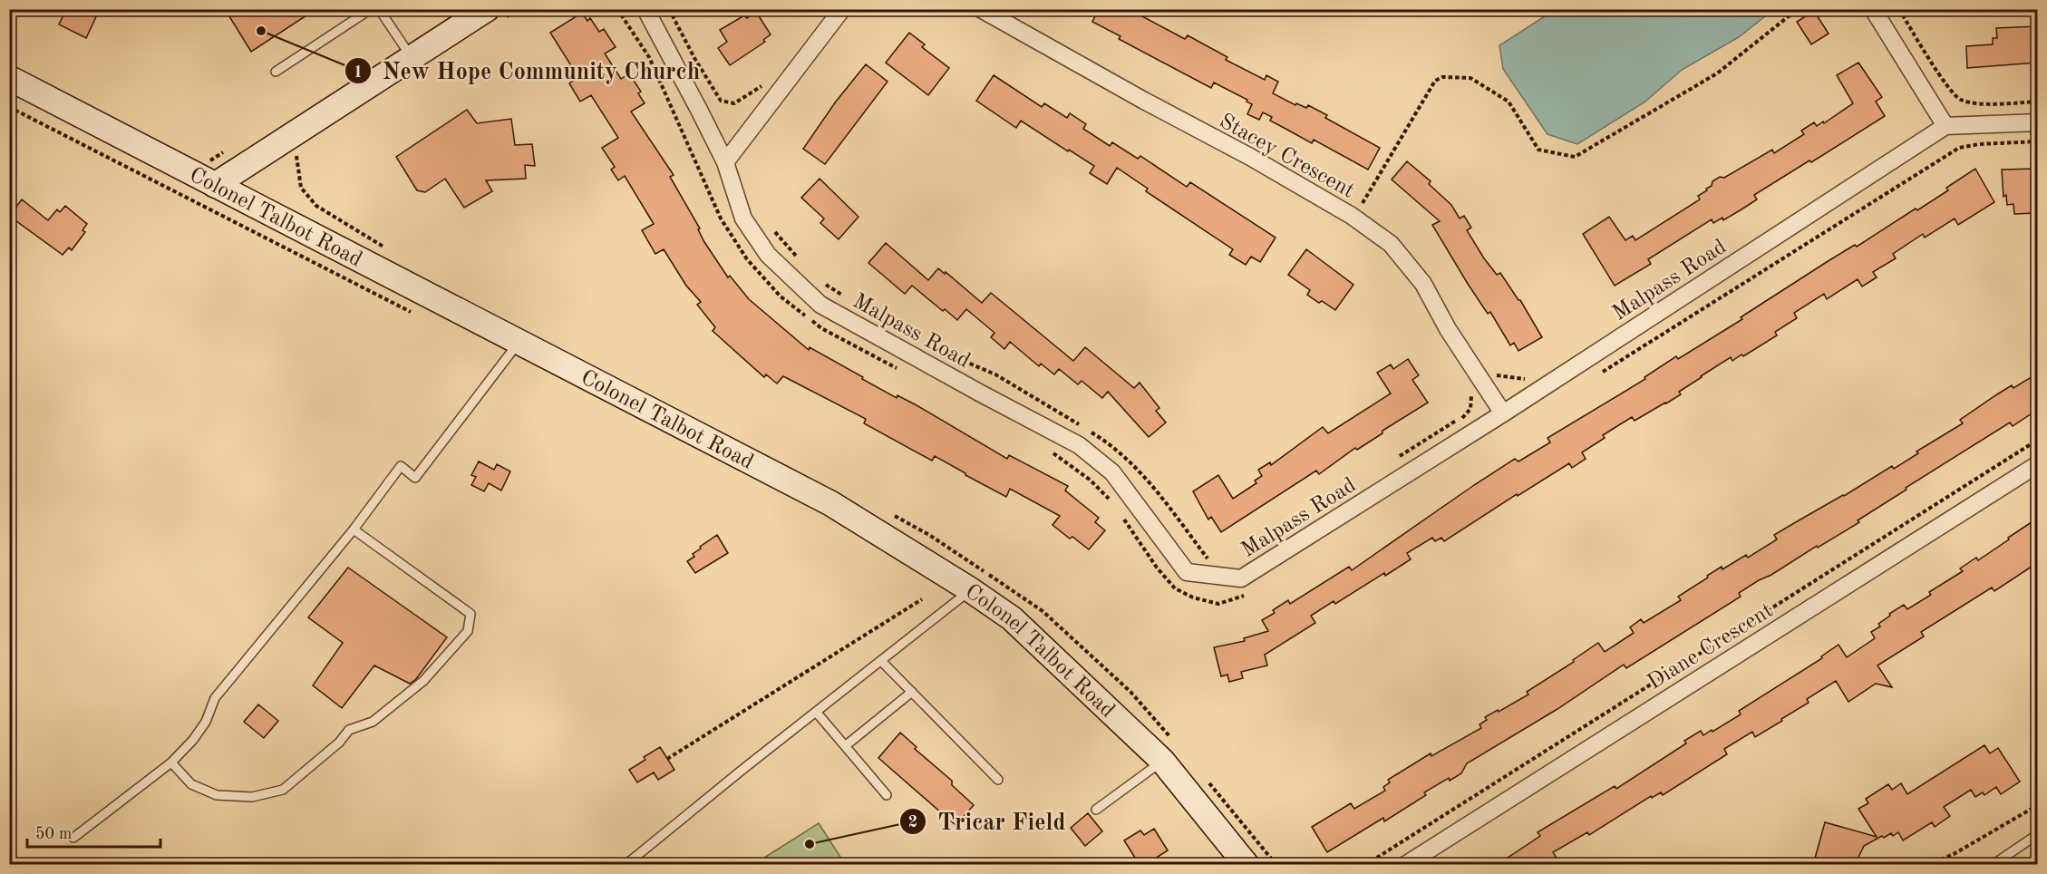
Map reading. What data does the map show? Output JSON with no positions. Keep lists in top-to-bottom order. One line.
{"streets":{"main road":["Colonel Talbot Road"],"street":["Stacey Crescent","Malpass Road","Diane Crescent"]},"crossings":[["Stacey Crescent","Malpass Road"]],"places":["New Hope Community Church","Tricar Field"],"scale_bar":"50 m"}
